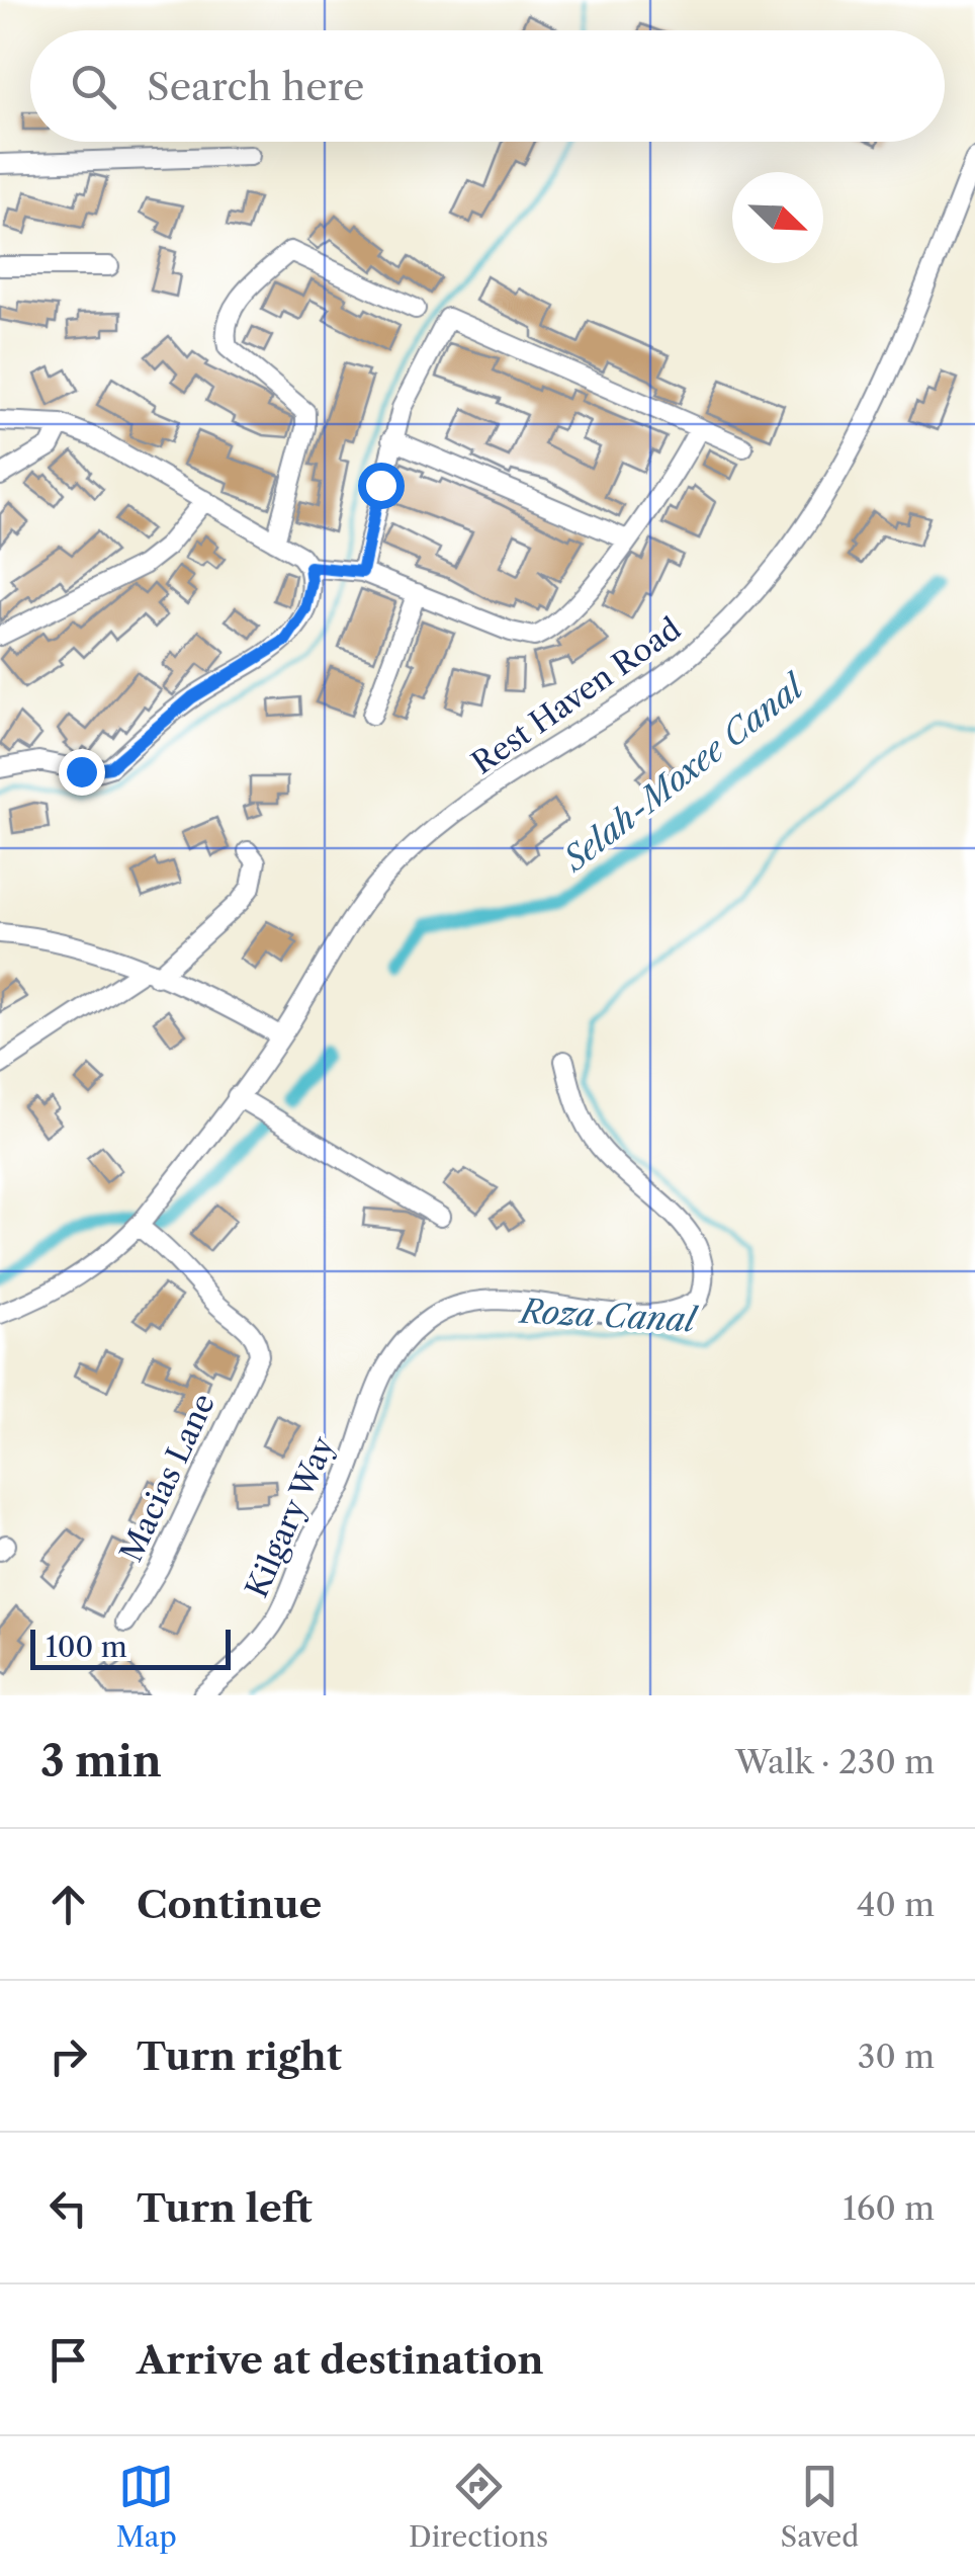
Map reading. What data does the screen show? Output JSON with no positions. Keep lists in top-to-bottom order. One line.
{"streets":{"street":["Rest Haven Road","Macias Lane","Kilgary Way"]},"crossings":[["Rest Haven Road","Macias Lane"]],"water":["Selah-Moxee Canal","Roza Canal"],"scale_bar":"100 m","north":"bottom right","page":{"search":"Search here","scale":"100 m","heading":["3 min","Walk · 230 m"],"list":[["Continue","40 m"],["Turn right","30 m"],["Turn left","160 m"],"Arrive at destination"],"nav":["Map","Directions","Saved"]}}
